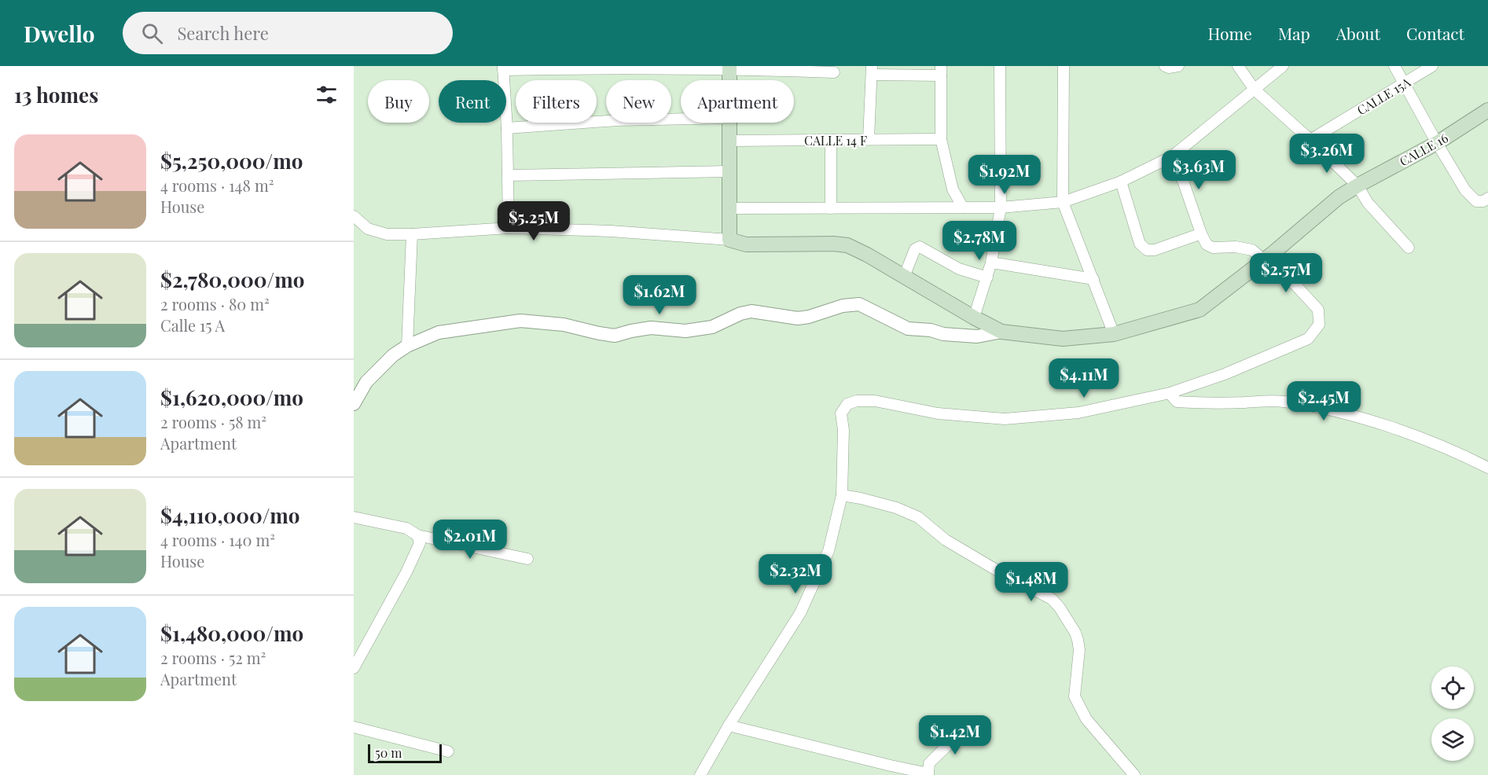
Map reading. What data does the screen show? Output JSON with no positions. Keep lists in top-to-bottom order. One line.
{"streets":{"main road":["CALLE 16"],"street":["CALLE 15A","CALLE 14 F"]},"scale_bar":"50 m","page":{"header":"Dwello","search":"Search here","nav":["Home","Map","About","Contact"],"heading":"13 homes","chip":["Buy","Rent","Filters","New","Apartment"],"list":[{"name":"$5,250,000/mo","note":"4 rooms · 148 m² · House"},{"name":"$2,780,000/mo","note":"2 rooms · 80 m² · Calle 15 A"},{"name":"$1,620,000/mo","note":"2 rooms · 58 m² · Apartment"},{"name":"$4,110,000/mo","note":"4 rooms · 140 m² · House"},{"name":"$1,480,000/mo","note":"2 rooms · 52 m² · Apartment"}],"price":["$3.26M","$3.63M","$1.92M","$5.25M","$2.78M","$2.57M","$1.62M","$4.11M","$2.45M","$2.01M","$2.32M","$1.48M","$1.42M"],"scale":"50 m"}}
